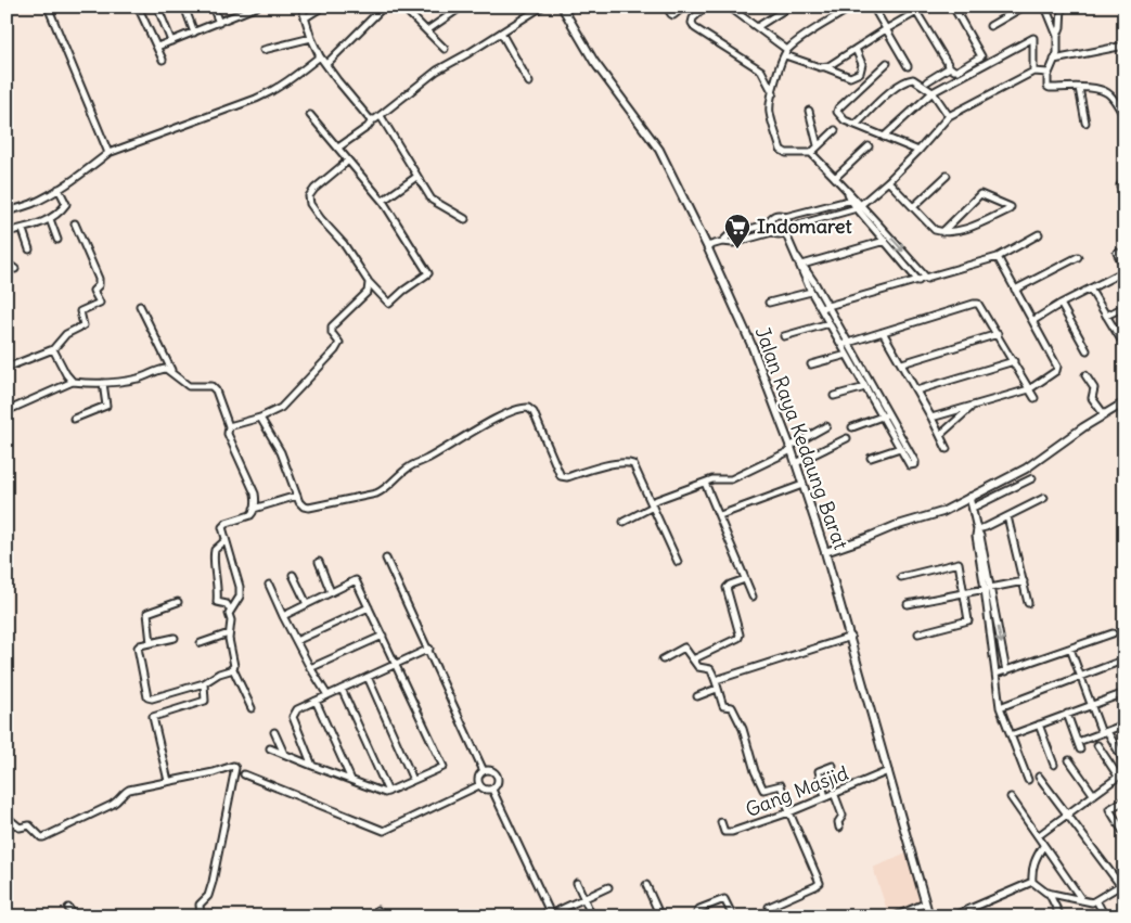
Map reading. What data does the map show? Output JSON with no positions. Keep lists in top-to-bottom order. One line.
{"streets":{"street":["Jalan Raya Kedaung Barat","Gang Masjid"]},"crossings":[["Jalan Raya Kedaung Barat","Gang Masjid"]],"places":{"supermarket":["Indomaret"]}}
